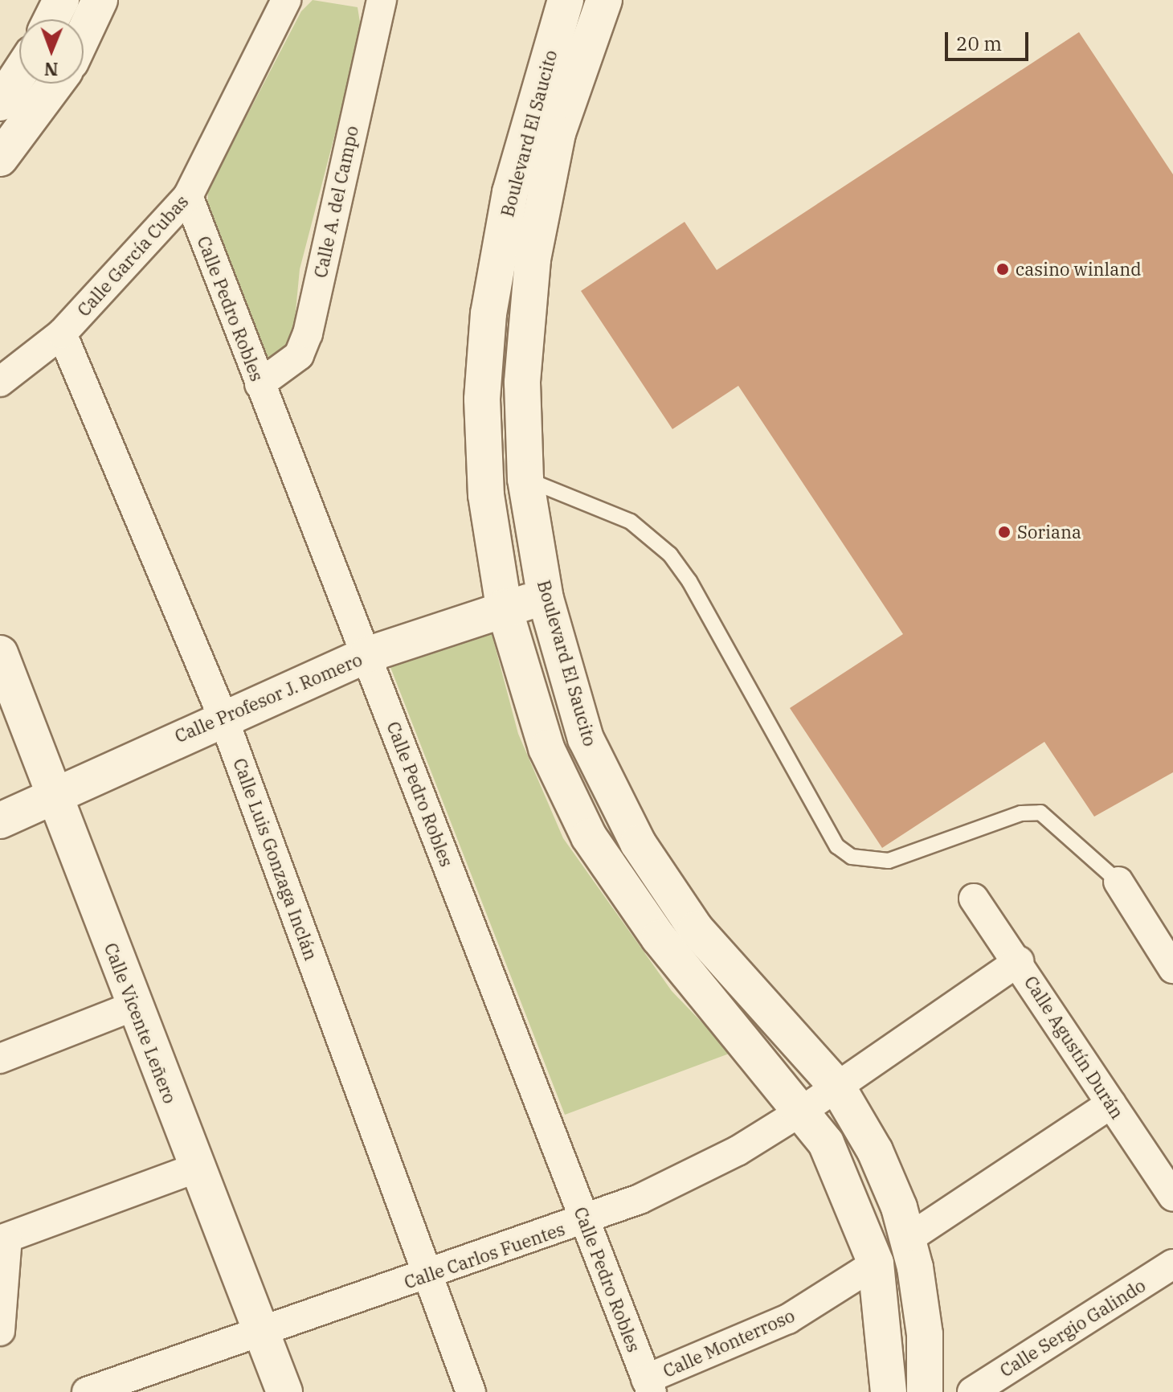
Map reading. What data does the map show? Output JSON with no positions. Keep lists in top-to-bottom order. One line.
{"streets":{"street":["Boulevard El Saucito","Calle A. del Campo","Calle García Cubas","Calle Pedro Robles","Calle Profesor J. Romero","Calle Luis Gonzaga Inclán","Calle Vicente Leñero","Calle Agustín Durán","Calle Carlos Fuentes","Calle Sergio Galindo","Calle Monterroso"]},"crossings":[["Boulevard El Saucito","Calle Profesor J. Romero"],["Boulevard El Saucito","Calle Carlos Fuentes"],["Boulevard El Saucito","Calle Monterroso"],["Calle A. del Campo","Calle Pedro Robles"],["Calle García Cubas","Calle Pedro Robles"],["Calle García Cubas","Calle Luis Gonzaga Inclán"],["Calle Pedro Robles","Calle Profesor J. Romero"],["Calle Pedro Robles","Calle Carlos Fuentes"],["Calle Pedro Robles","Calle Monterroso"],["Calle Profesor J. Romero","Calle Luis Gonzaga Inclán"],["Calle Profesor J. Romero","Calle Vicente Leñero"],["Calle Luis Gonzaga Inclán","Calle Carlos Fuentes"],["Calle Vicente Leñero","Calle Carlos Fuentes"],["Calle Agustín Durán","Calle Carlos Fuentes"]],"places":["casino winland","Soriana"],"scale_bar":"20 m","north":"bottom"}
